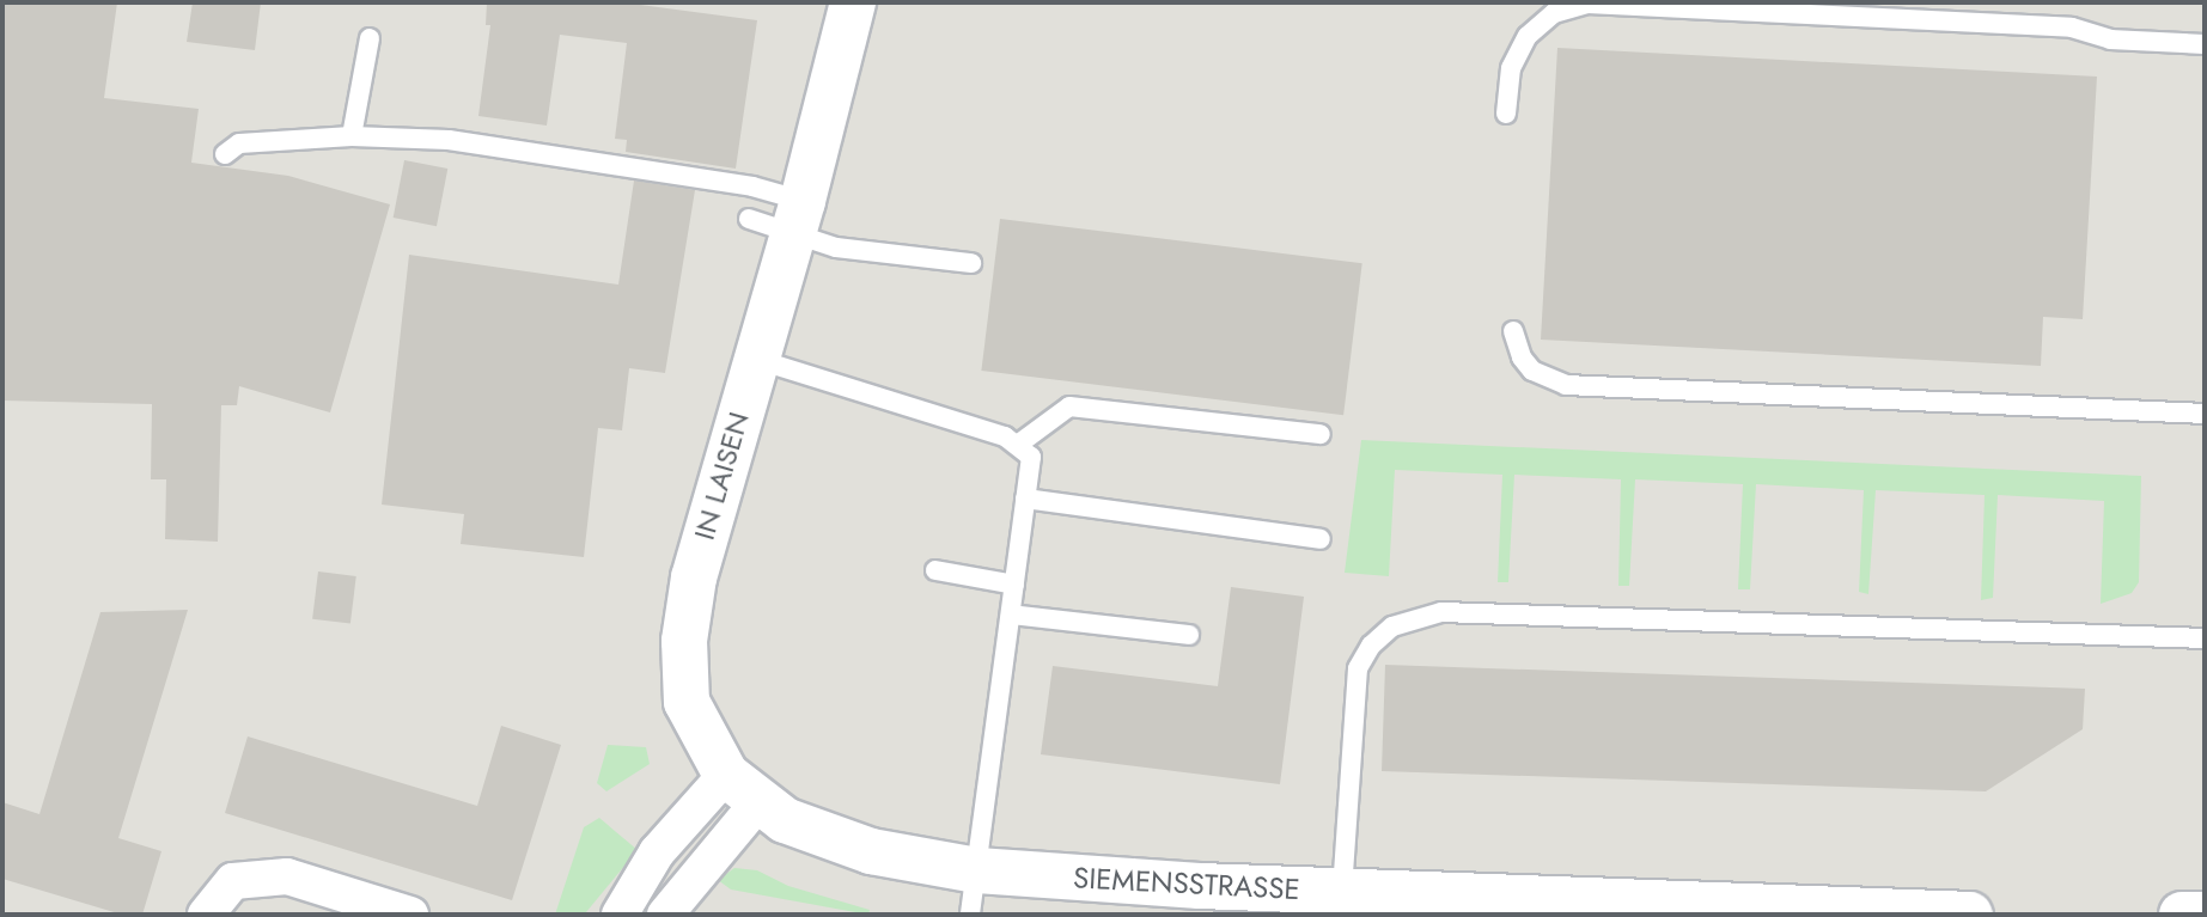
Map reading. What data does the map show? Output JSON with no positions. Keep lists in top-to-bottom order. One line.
{"streets":{"street":["IN LAISEN","SIEMENSSTRASSE"]},"crossings":[["IN LAISEN","SIEMENSSTRASSE"]]}
